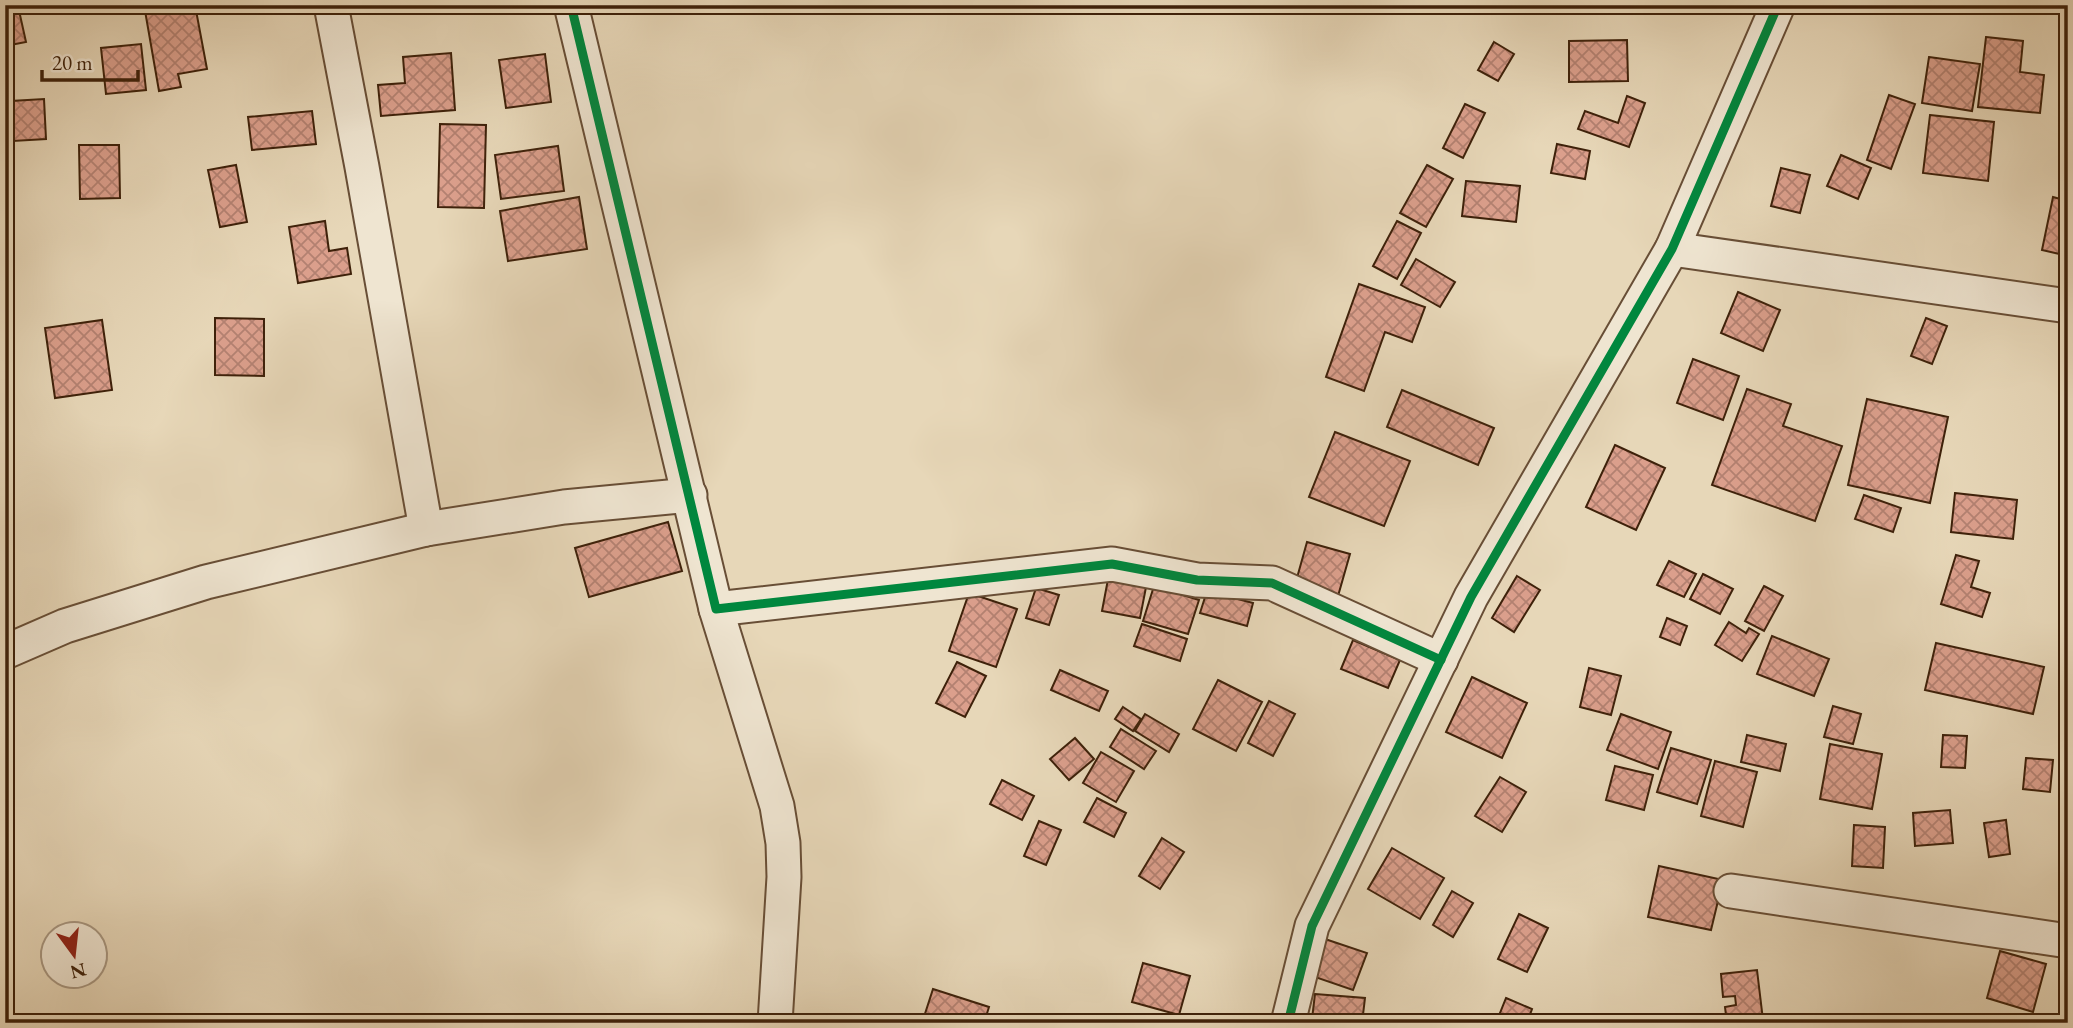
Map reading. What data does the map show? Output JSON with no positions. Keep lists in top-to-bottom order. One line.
{"scale_bar":"20 m","north":"bottom"}
